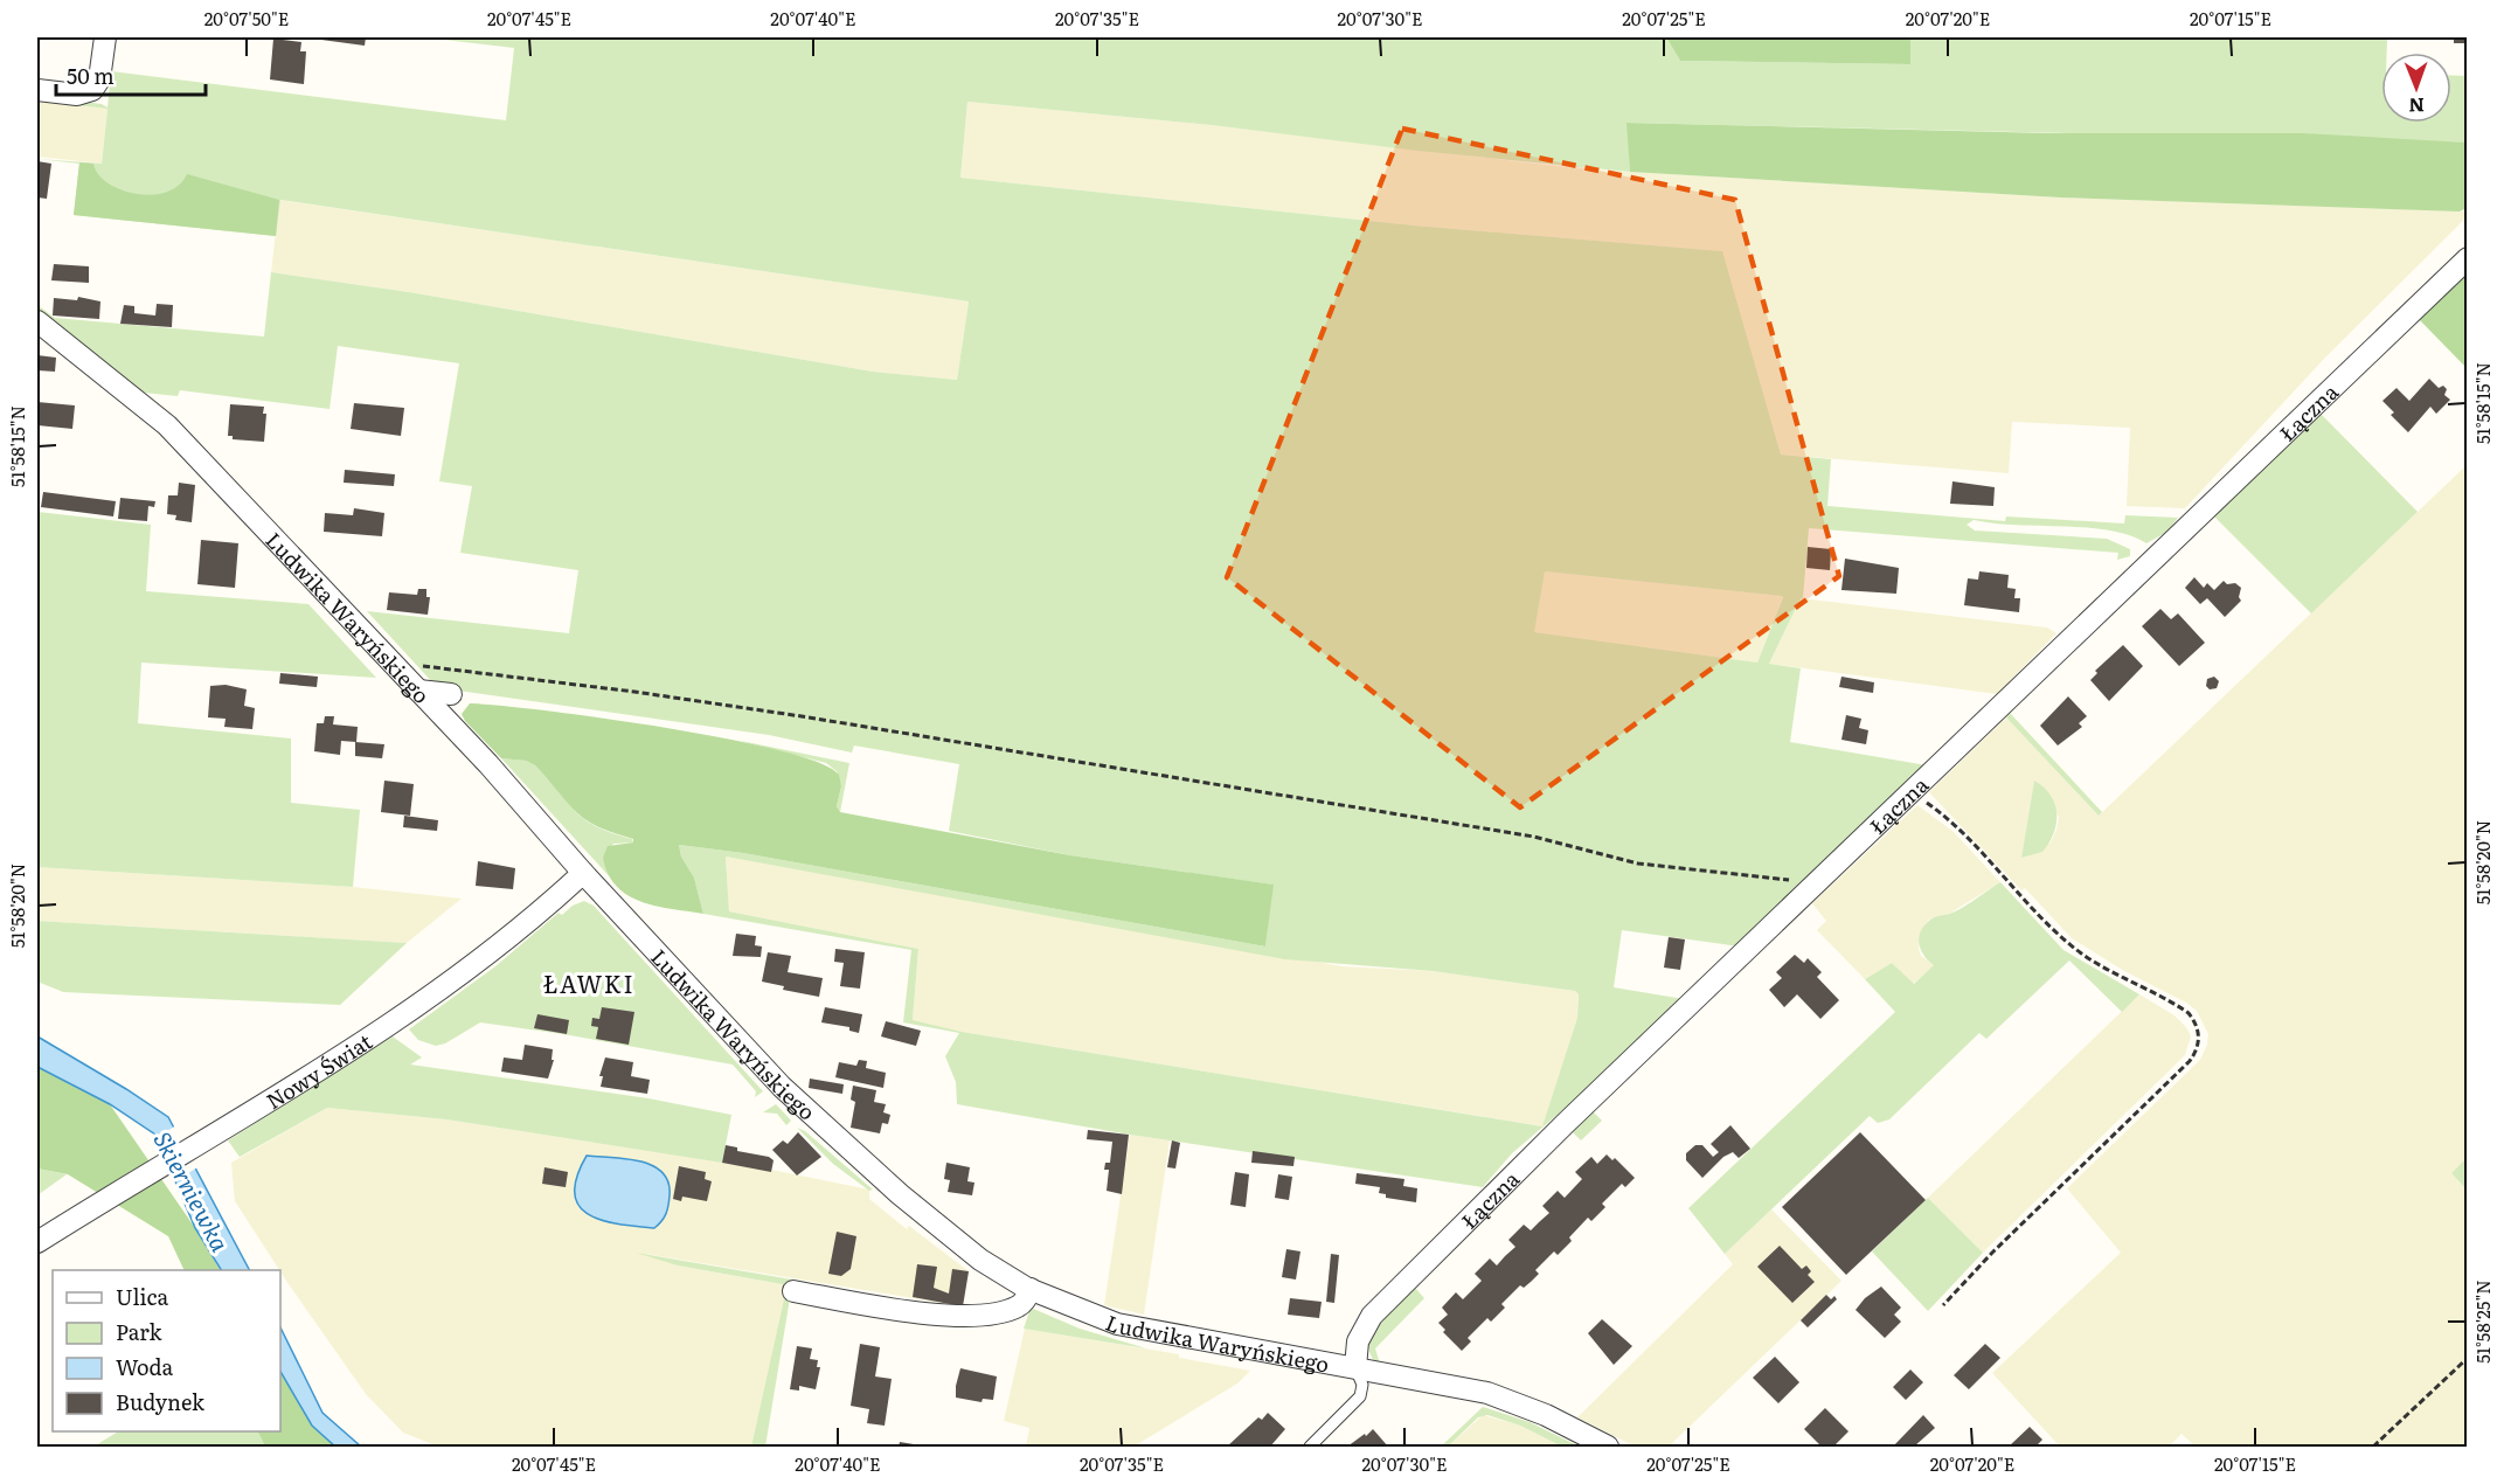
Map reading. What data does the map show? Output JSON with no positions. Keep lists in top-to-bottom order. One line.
{"streets":{"street":["Łączna","Ludwika Waryńskiego","Nowy Świat"]},"crossings":[["Łączna","Ludwika Waryńskiego"],["Ludwika Waryńskiego","Nowy Świat"]],"districts":["ŁAWKI"],"water":["Skierniewka"],"legend":["Ulica","Park","Woda","Budynek"],"scale_bar":"50 m","north":"bottom","coordinates":["20°07'50\"E","20°07'45\"E","20°07'40\"E","20°07'35\"E","20°07'30\"E","20°07'25\"E","20°07'20\"E","20°07'15\"E","51°58'15\"N","51°58'20\"N","51°58'25\"N"]}
